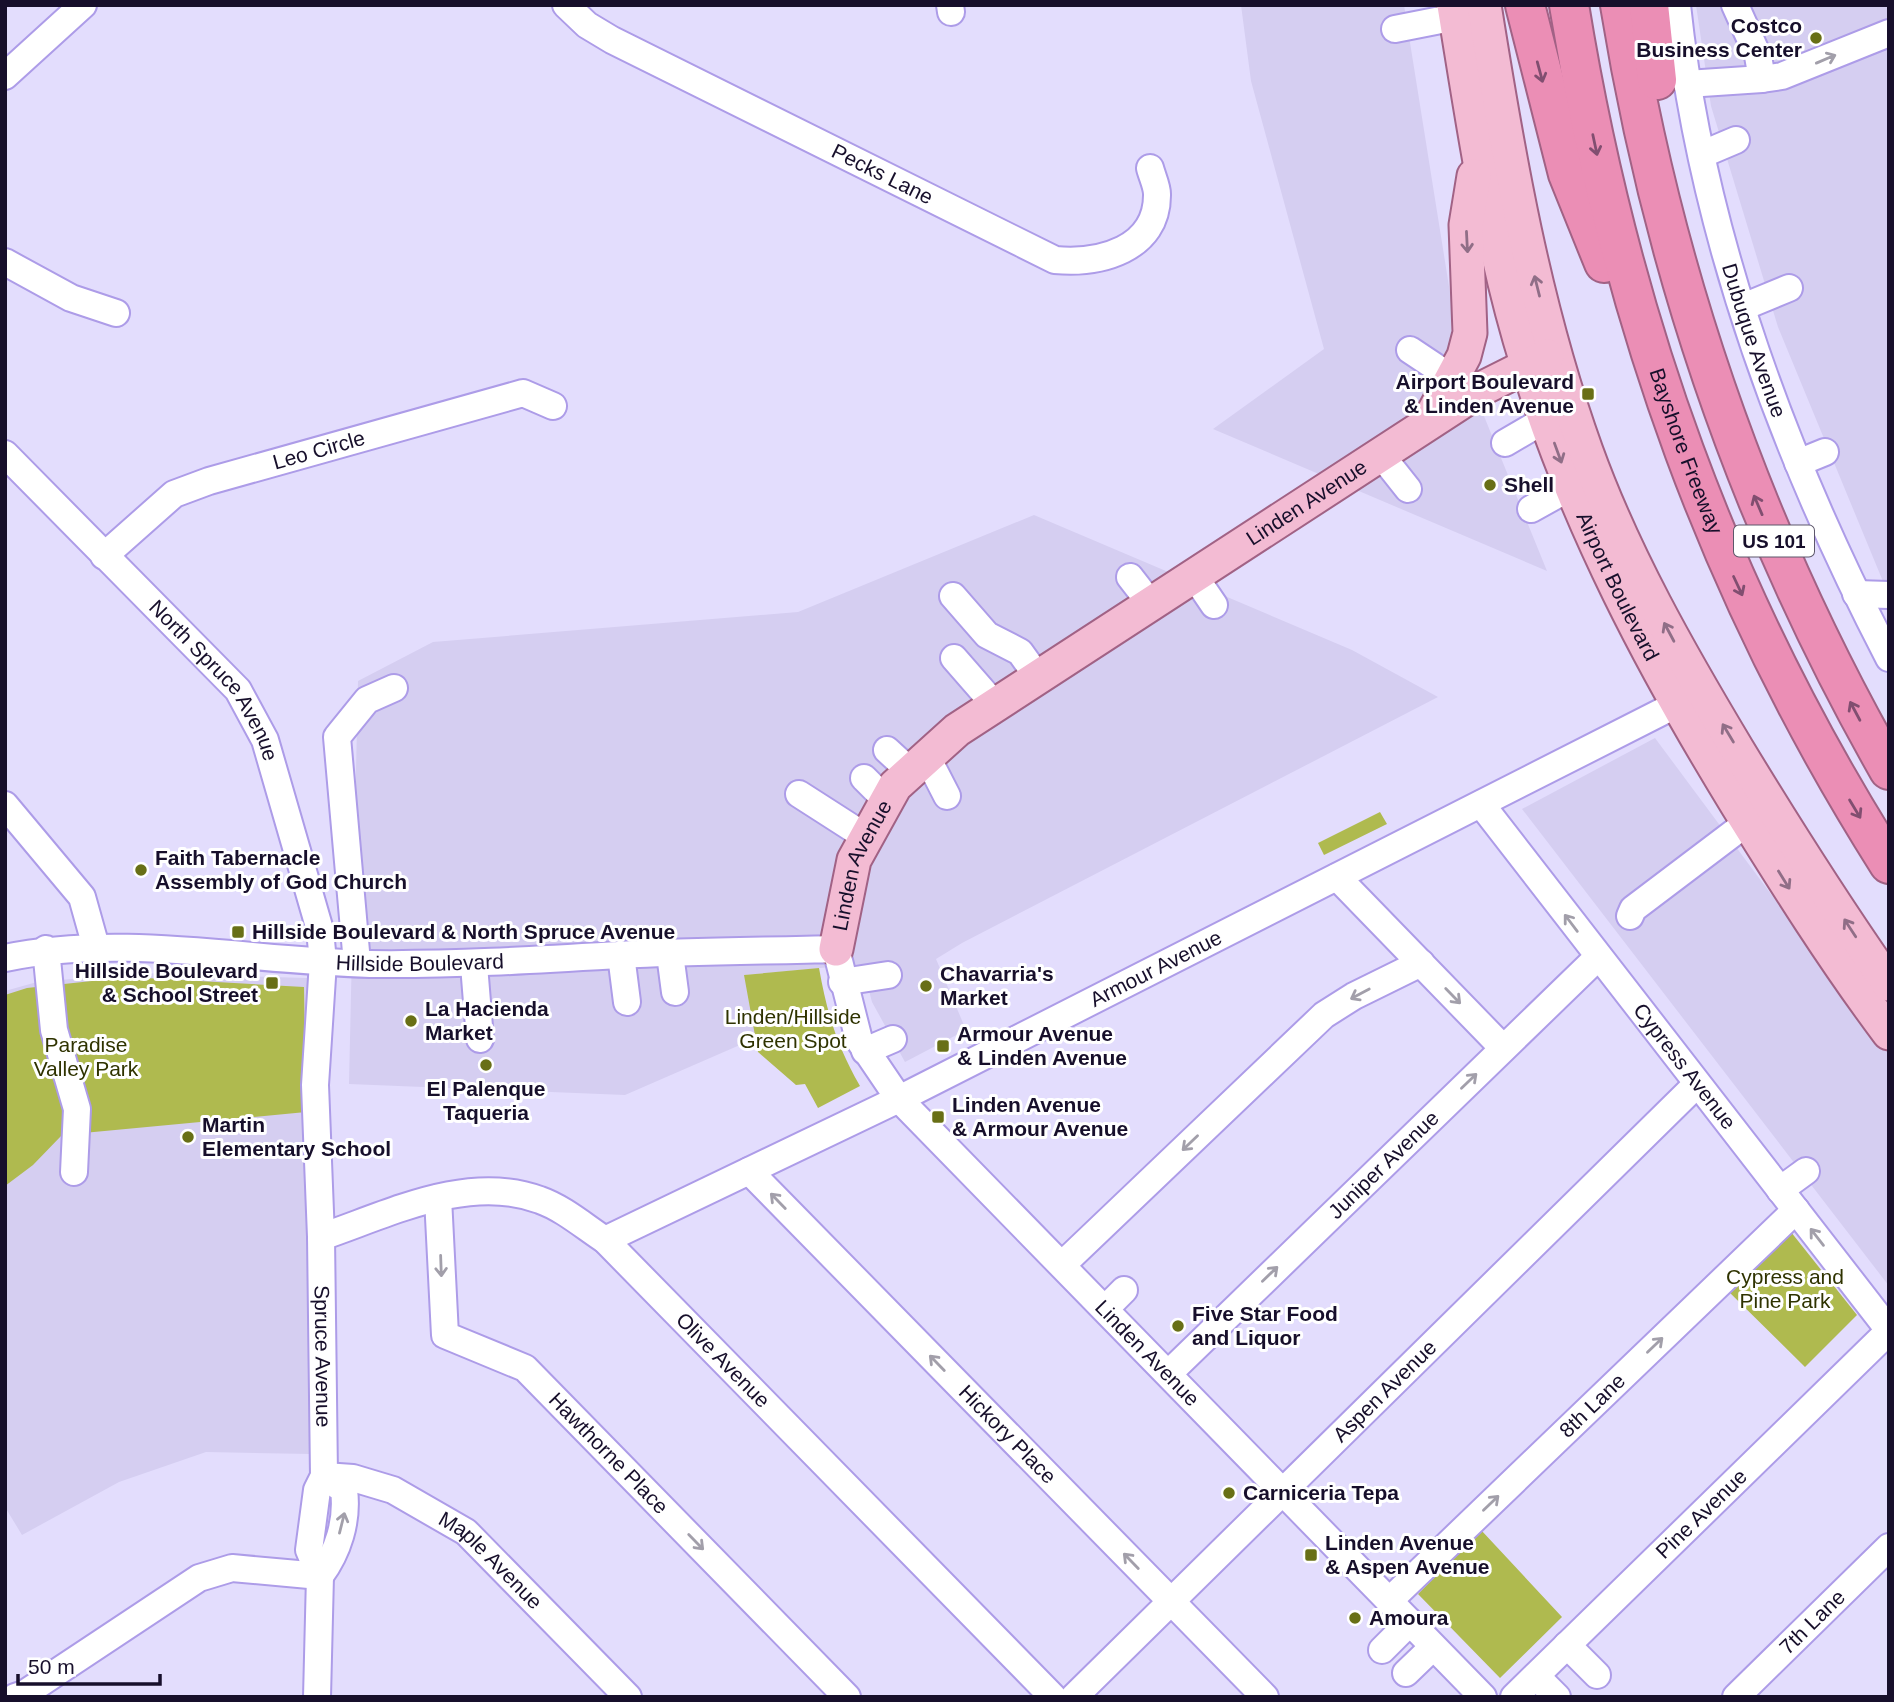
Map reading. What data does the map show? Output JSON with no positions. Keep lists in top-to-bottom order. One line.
{"streets":{"highway":["Bayshore Freeway","US 101"],"main road":["Linden Avenue","Airport Boulevard"],"street":["Pecks Lane","Dubuque Avenue","Leo Circle","North Spruce Avenue","Hillside Boulevard","Armour Avenue","Cypress Avenue","Juniper Avenue","Spruce Avenue","Olive Avenue","Aspen Avenue","8th Lane","Hickory Place","Hawthorne Place","Pine Avenue","Maple Avenue","7th Lane"]},"crossings":[["Leo Circle","North Spruce Avenue"],["Linden Avenue","Airport Boulevard"],["Linden Avenue","Hillside Boulevard"],["Linden Avenue","Armour Avenue"],["Linden Avenue","Juniper Avenue"],["Linden Avenue","Aspen Avenue"],["Linden Avenue","8th Lane"],["Airport Boulevard","Armour Avenue"],["North Spruce Avenue","Hillside Boulevard"],["North Spruce Avenue","Spruce Avenue"],["North Spruce Avenue","Olive Avenue"],["Armour Avenue","Cypress Avenue"],["Armour Avenue","Olive Avenue"],["Armour Avenue","Hickory Place"],["Cypress Avenue","Juniper Avenue"],["Cypress Avenue","Aspen Avenue"],["Cypress Avenue","8th Lane"],["Cypress Avenue","Pine Avenue"],["Spruce Avenue","Olive Avenue"],["Spruce Avenue","Maple Avenue"],["Olive Avenue","Hawthorne Place"],["Aspen Avenue","Hickory Place"]],"one_way":["8th Lane","Hickory Place","Hawthorne Place"],"parks":["Linden/Hillside Green Spot","Paradise Valley Park","Cypress and Pine Park"],"places":{"other":["Costco Business Center","Shell","Faith Tabernacle Assembly of God Church","Chavarria's Market","La Hacienda Market","El Palenque Taqueria","Martin Elementary School","Five Star Food and Liquor","Carniceria Tepa","Amoura"],"transit":["Airport Boulevard & Linden Avenue","Hillside Boulevard & North Spruce Avenue","Hillside Boulevard & School Street","Armour Avenue & Linden Avenue","Linden Avenue & Armour Avenue","Linden Avenue & Aspen Avenue"]},"scale_bar":"50 m"}
